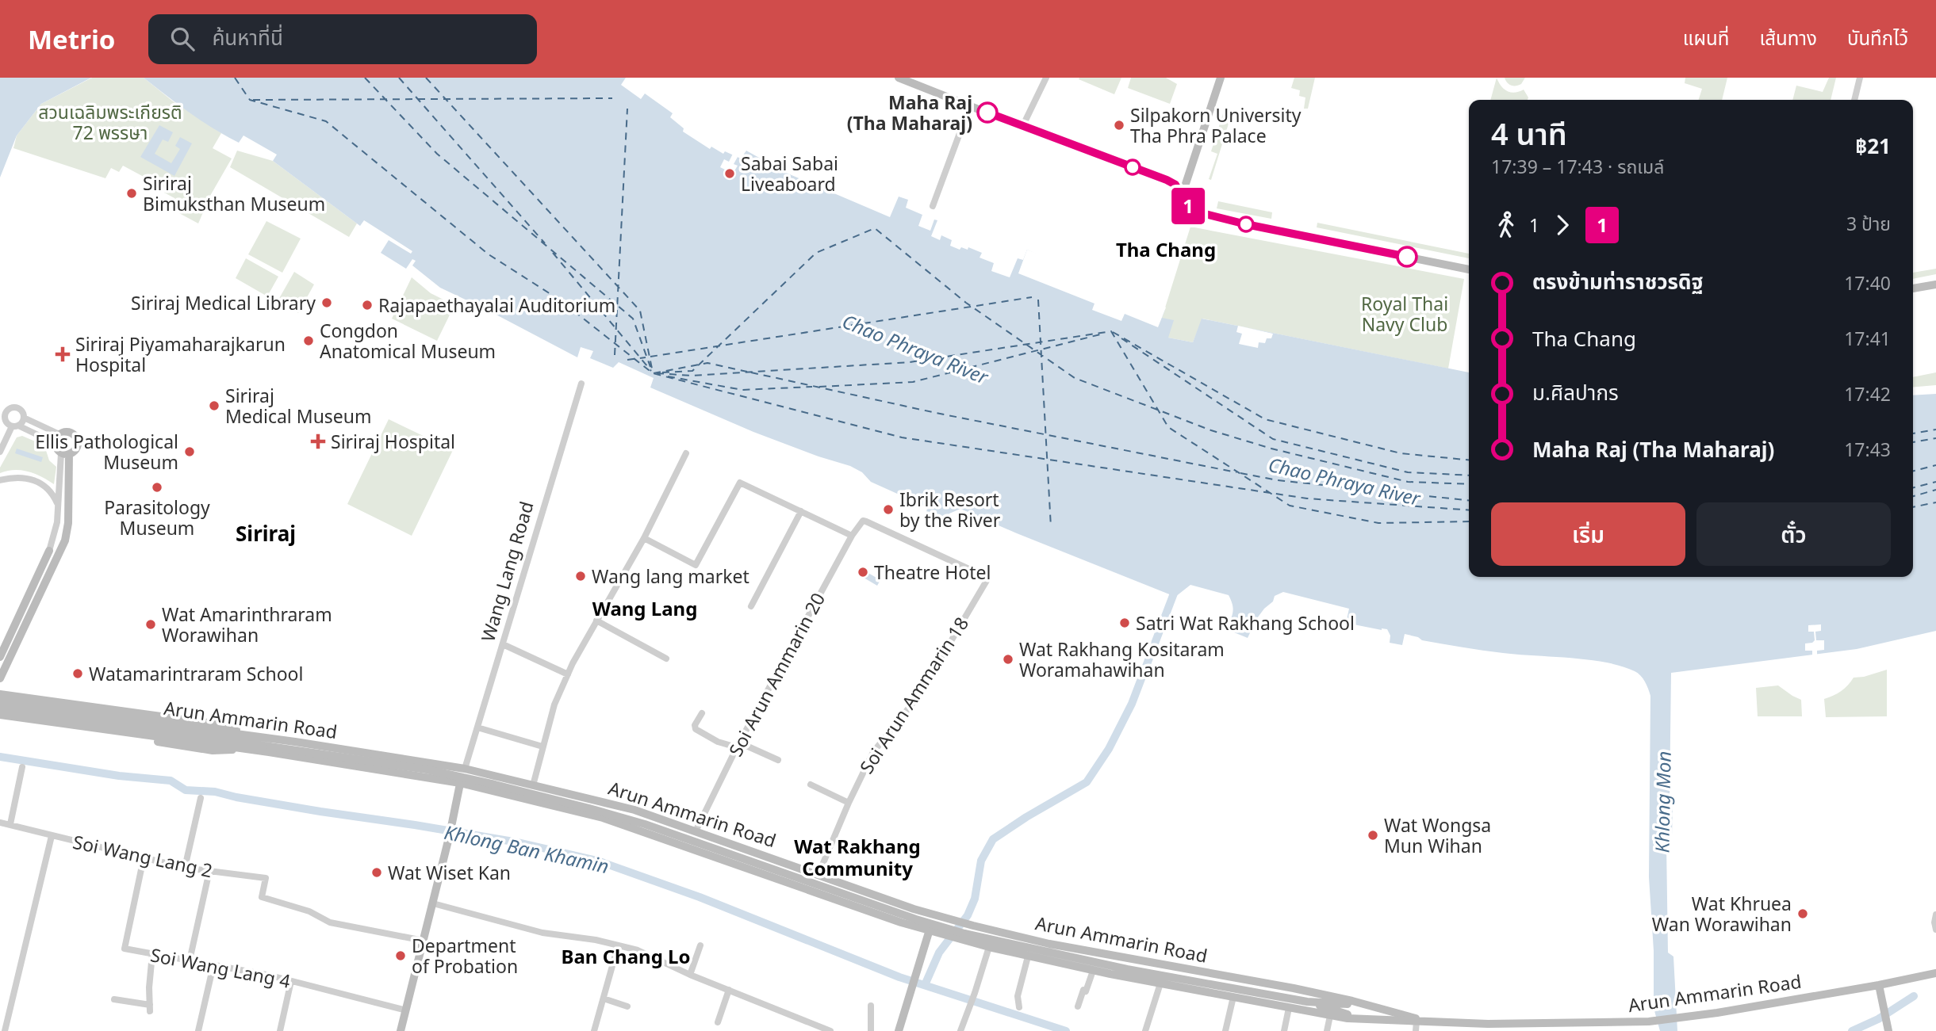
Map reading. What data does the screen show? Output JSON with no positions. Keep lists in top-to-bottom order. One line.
{"streets":{"main road":["Arun Ammarin Road"],"street":["Wang Lang Road","Soi Arun Ammarin 20","Soi Arun Ammarin 18","Soi Wang Lang 2","Soi Wang Lang 4"]},"crossings":[["Wang Lang Road","Arun Ammarin Road"],["Soi Arun Ammarin 20","Soi Arun Ammarin 18"],["Soi Arun Ammarin 20","Arun Ammarin Road"],["Soi Arun Ammarin 18","Arun Ammarin Road"],["Soi Wang Lang 2","Soi Wang Lang 4"]],"districts":["Tha Chang","Siriraj","Wang Lang","Wat Rakhang Community","Ban Chang Lo"],"water":["Chao Phraya River","Khlong Mon","Khlong Ban Khamin"],"parks":["สวนเฉลิมพระเกียรติ 72 พรรษา","Royal Thai Navy Club"],"places":{"other":["Maha Raj (Tha Maharaj)","Silpakorn University Tha Phra Palace","Sabai Sabai Liveaboard","Siriraj Bimuksthan Museum","Siriraj Medical Library","Rajapaethayalai Auditorium","Congdon Anatomical Museum","Siriraj Medical Museum","Ellis Pathological Museum","Parasitology Museum","Ibrik Resort by the River","Theatre Hotel","Wang lang market","Satri Wat Rakhang School","Wat Amarinthraram Worawihan","Wat Rakhang Kositaram Woramahawihan","Watamarintraram School","Wat Wongsa Mun Wihan","Wat Wiset Kan","Wat Khruea Wan Worawihan","Department of Probation"],"health":["Siriraj Piyamaharajkarun Hospital","Siriraj Hospital"]},"lines":["bus line 1"],"page":{"header":"Metrio","search":"ค้นหาที่นี่","nav":["แผนที่","เส้นทาง","บันทึกไว้"],"on_map":"1","heading":["4 นาที","17:39 – 17:43 · รถเมล์","฿21"],"legs":["1","1","3 ป้าย"],"list":[{"name":"ตรงข้ามท่าราชวรดิฐ","value":"17:40"},{"name":"Tha Chang","value":"17:41"},{"name":"ม.ศิลปากร","value":"17:42"},{"name":"Maha Raj (Tha Maharaj)","value":"17:43"}],"buttons":["เริ่ม","ตั๋ว"]}}
